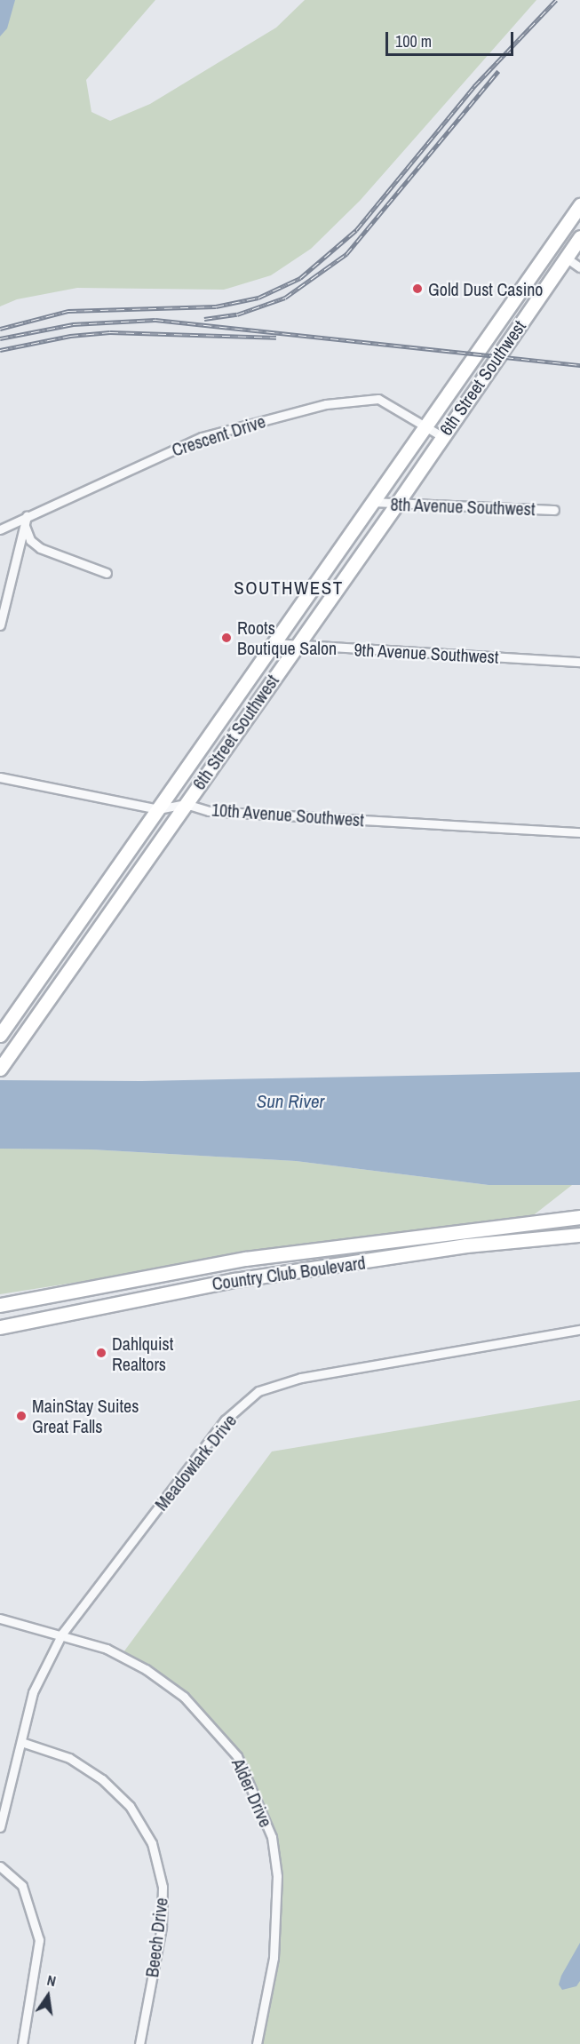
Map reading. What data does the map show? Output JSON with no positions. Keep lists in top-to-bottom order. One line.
{"streets":{"main road":["6th Street Southwest","Country Club Boulevard"],"street":["Crescent Drive","8th Avenue Southwest","9th Avenue Southwest","10th Avenue Southwest","Meadowlark Drive","Alder Drive","Beech Drive"]},"crossings":[["6th Street Southwest","Crescent Drive"],["6th Street Southwest","8th Avenue Southwest"],["6th Street Southwest","9th Avenue Southwest"],["6th Street Southwest","10th Avenue Southwest"],["Meadowlark Drive","Alder Drive"],["Meadowlark Drive","Beech Drive"]],"districts":["SOUTHWEST"],"water":["Sun River"],"places":["Gold Dust Casino","Roots Boutique Salon","Dahlquist Realtors","MainStay Suites Great Falls"],"scale_bar":"100 m","north":"top"}
